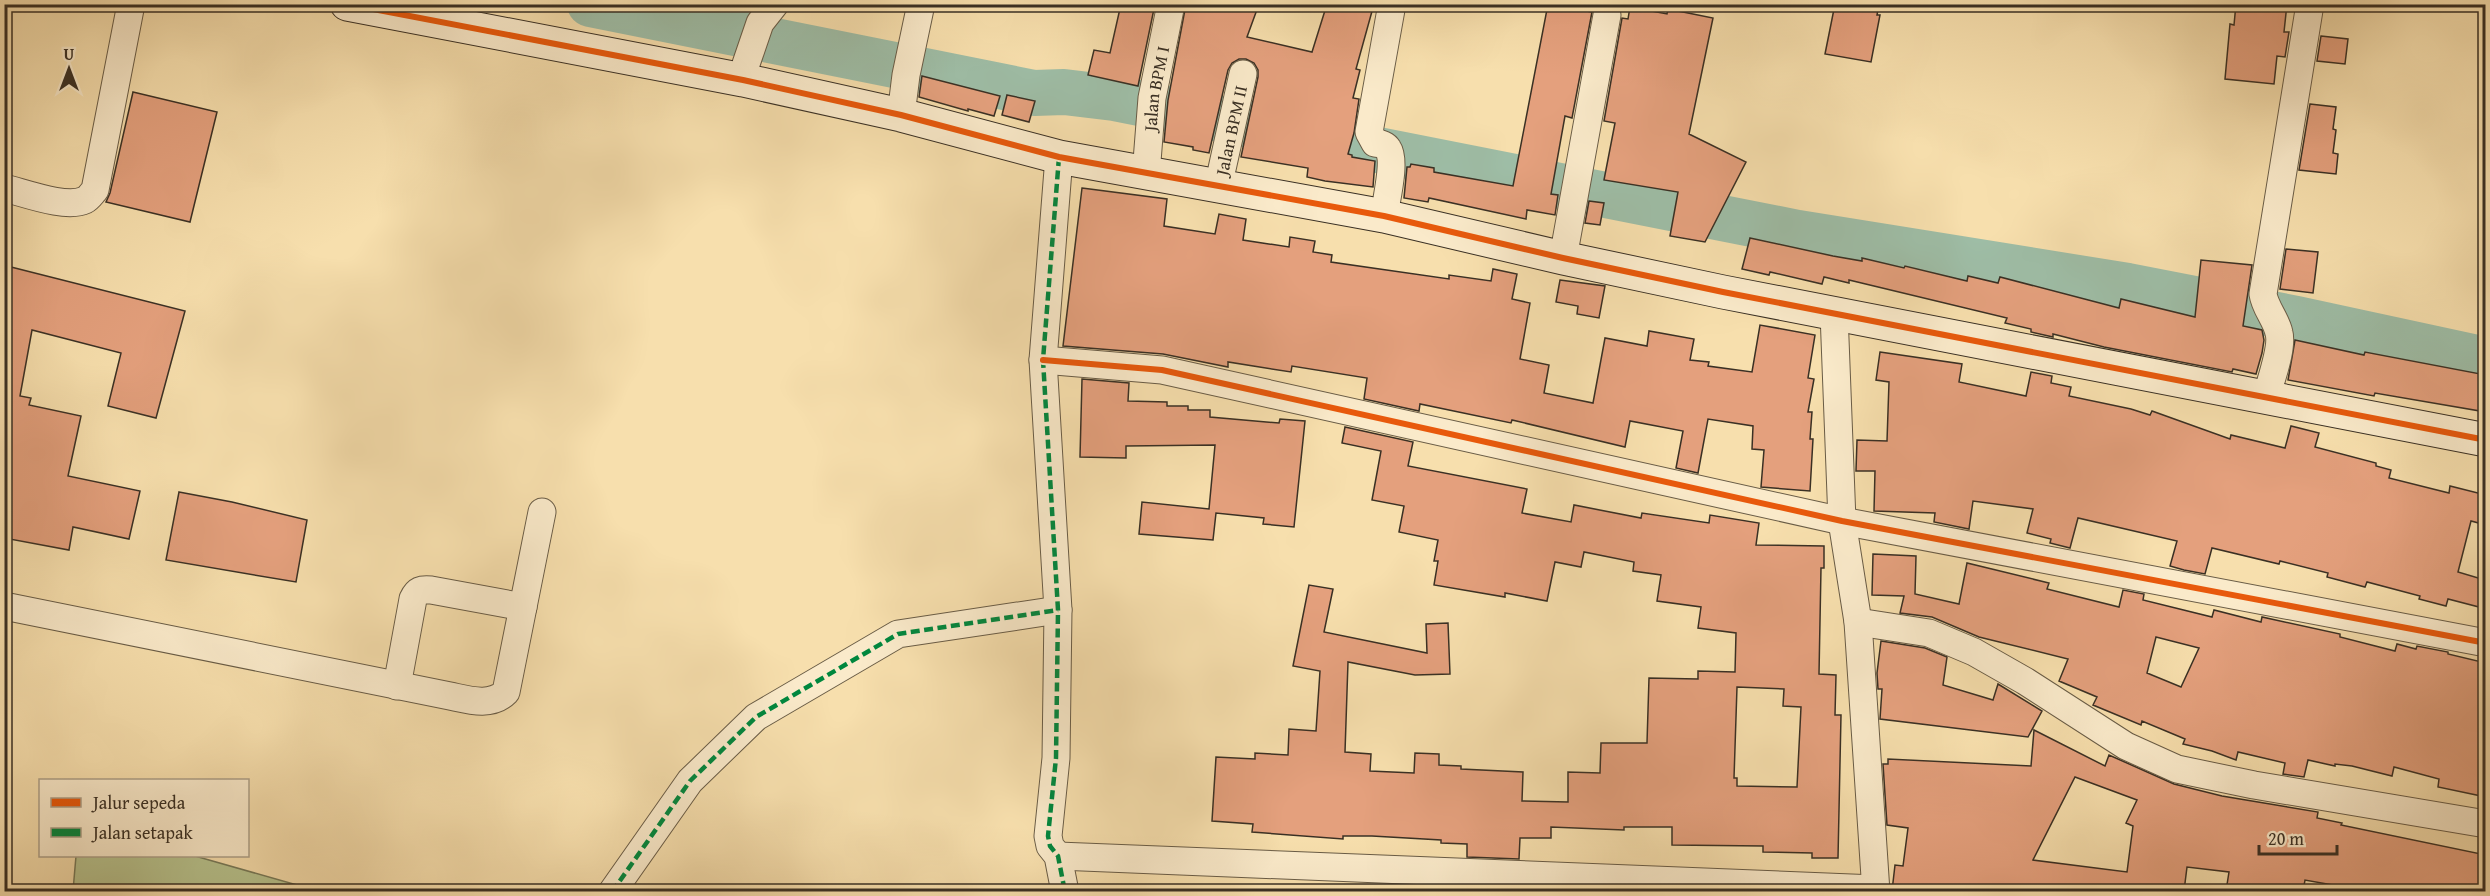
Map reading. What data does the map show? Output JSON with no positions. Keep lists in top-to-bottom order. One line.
{"streets":{"street":["Jalan BPM I","Jalan BPM II"]},"legend":["Jalur sepeda","Jalan setapak"],"scale_bar":"20 m","north":"top"}
